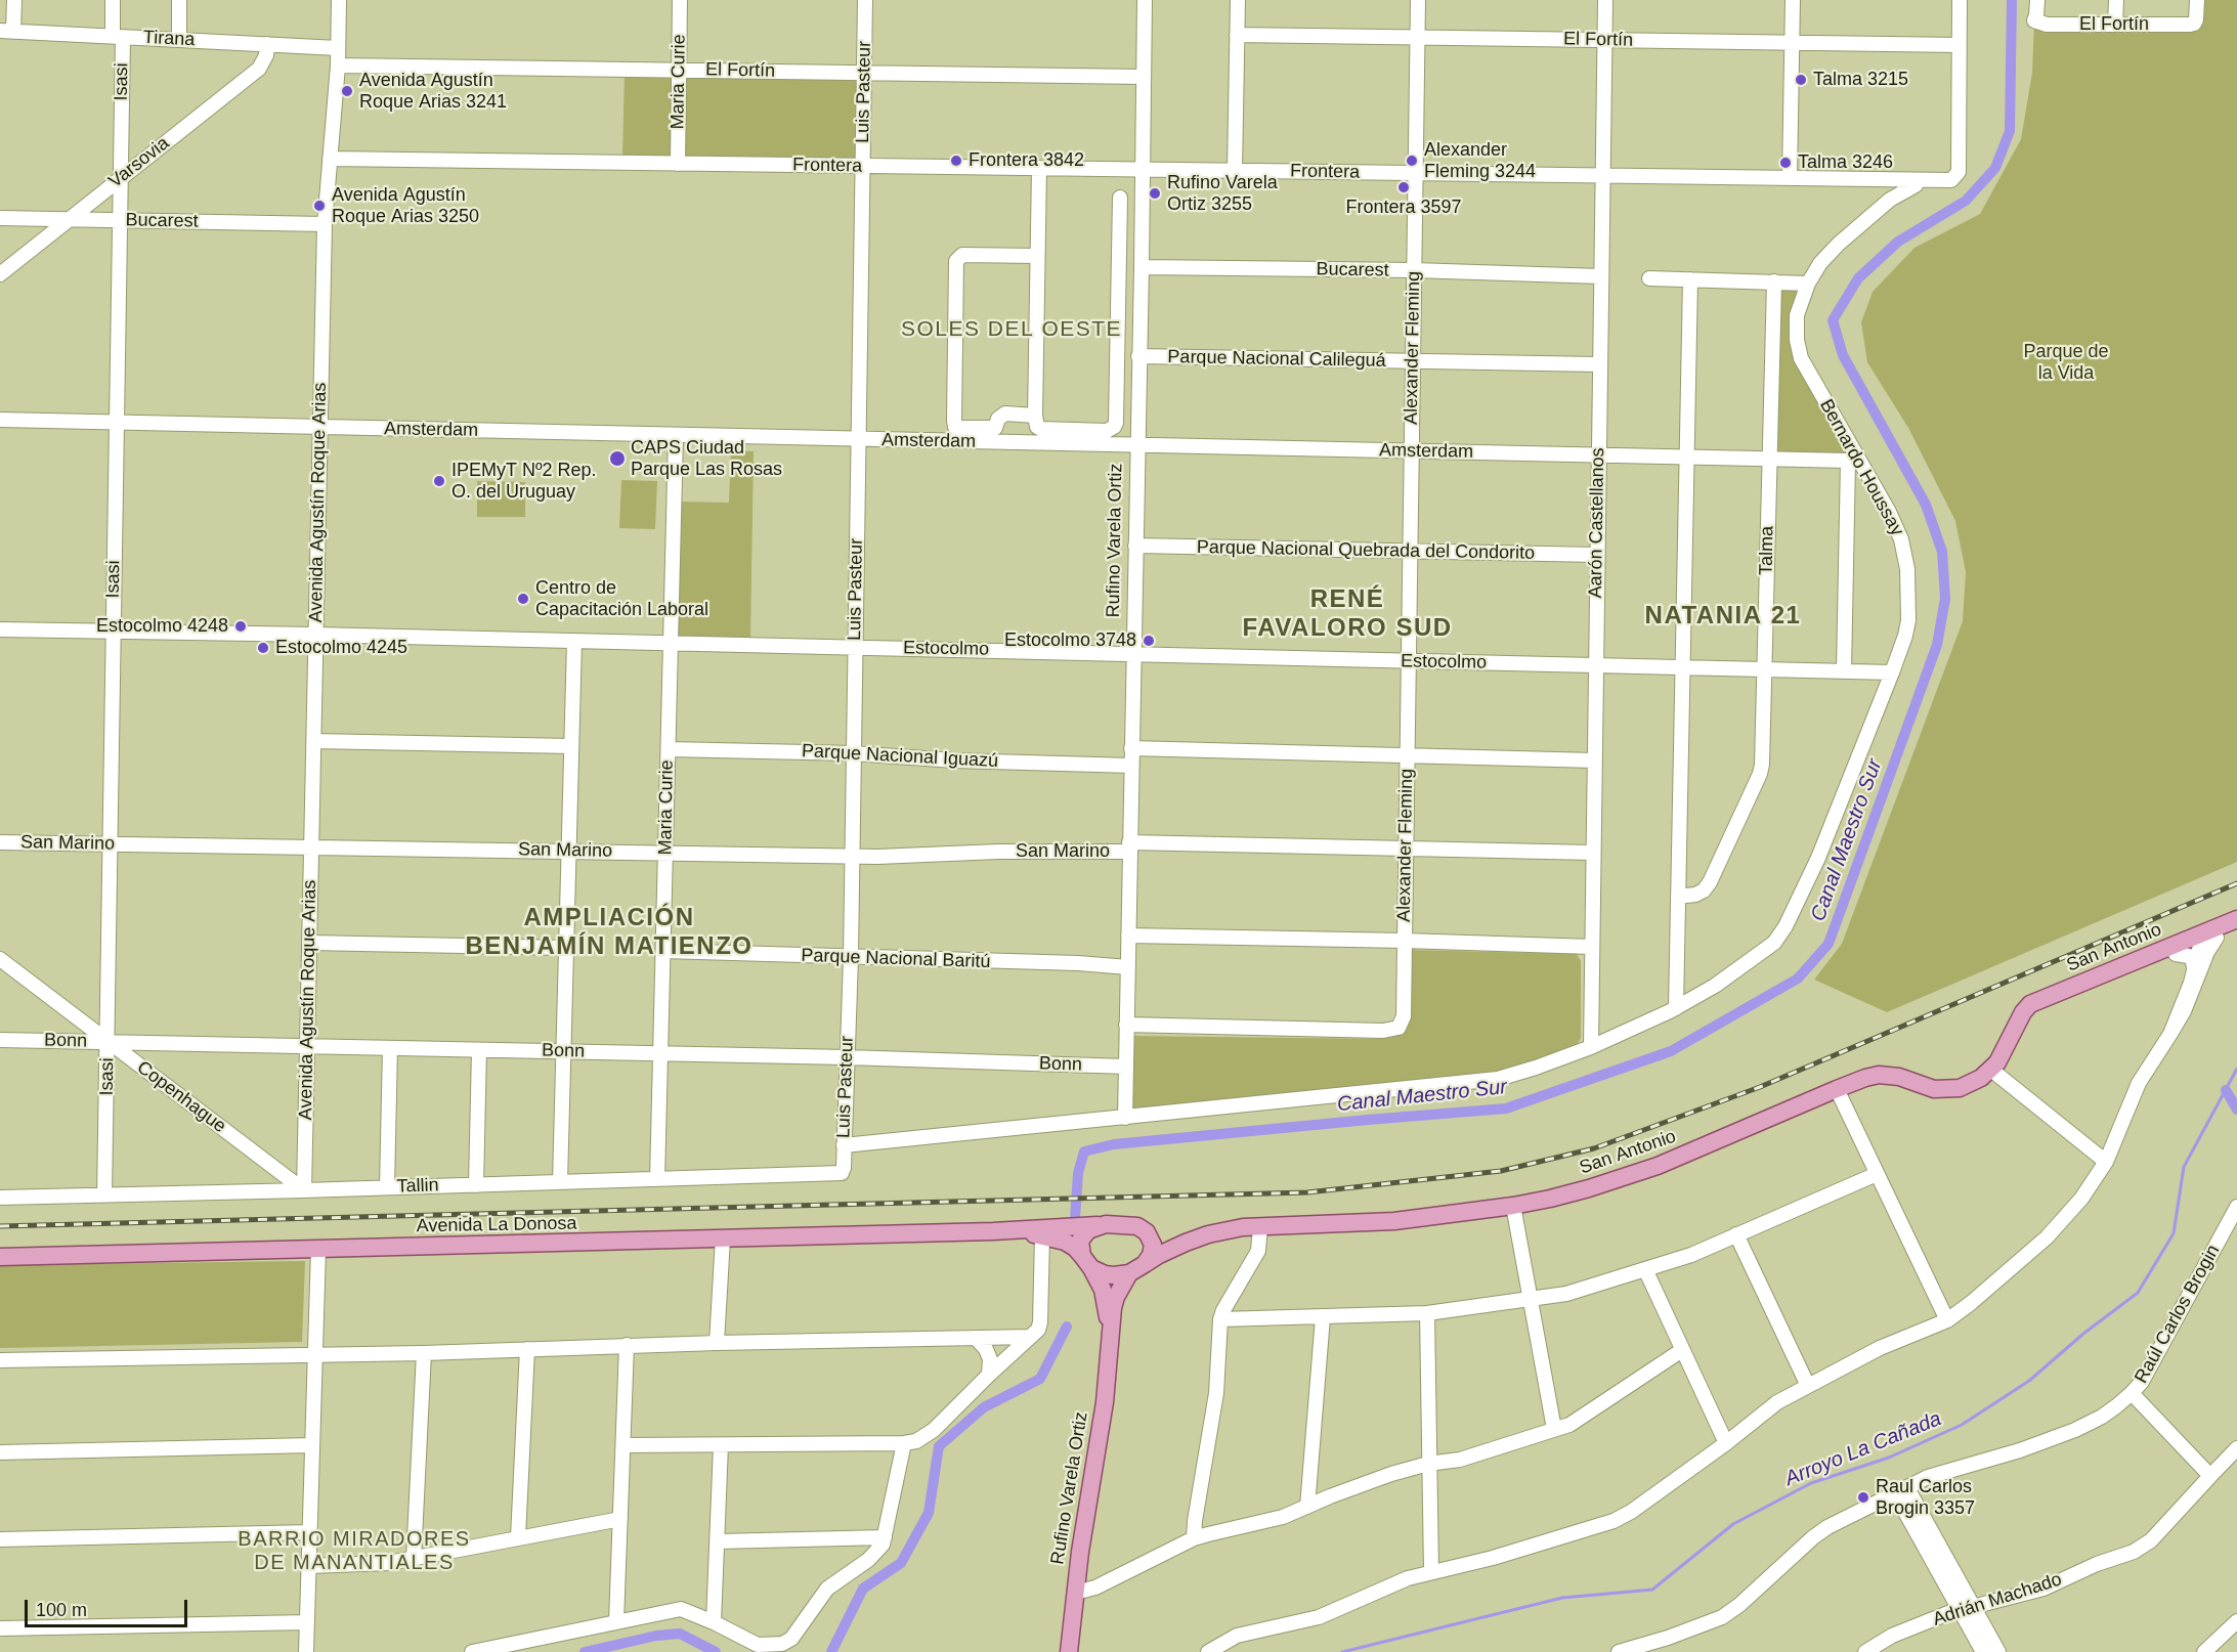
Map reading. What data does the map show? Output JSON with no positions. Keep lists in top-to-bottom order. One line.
{"streets":{"main road":["Rufino Varela Ortiz","San Antonio","Avenida La Donosa"],"street":["El Fortín","Tirana","Isasi","Maria Curie","Luis Pasteur","Varsovia","Frontera","Bucarest","Alexander Fleming","Parque Nacional Calileguá","Amsterdam","Bernardo Houssay","Avenida Agustín Roque Arias","Aarón Castellanos","Parque Nacional Quebrada del Condorito","Talma","Estocolmo","Parque Nacional Iguazú","San Marino","Parque Nacional Baritú","Bonn","Copenhague","Tallin","Raúl Carlos Brogin","Adrián Machado"]},"crossings":[["El Fortín","Maria Curie"],["El Fortín","Luis Pasteur"],["El Fortín","Frontera"],["El Fortín","Alexander Fleming"],["El Fortín","Avenida Agustín Roque Arias"],["El Fortín","Aarón Castellanos"],["El Fortín","Rufino Varela Ortiz"],["Tirana","Isasi"],["Tirana","Varsovia"],["Tirana","Avenida Agustín Roque Arias"],["Isasi","Varsovia"],["Isasi","Bucarest"],["Isasi","Amsterdam"],["Isasi","Estocolmo"],["Isasi","San Marino"],["Isasi","Bonn"],["Isasi","Copenhague"],["Isasi","Tallin"],["Maria Curie","Frontera"],["Maria Curie","Amsterdam"],["Maria Curie","Estocolmo"],["Maria Curie","Parque Nacional Iguazú"],["Maria Curie","San Marino"],["Maria Curie","Parque Nacional Baritú"],["Maria Curie","Bonn"],["Maria Curie","Tallin"],["Luis Pasteur","Frontera"],["Luis Pasteur","Amsterdam"],["Luis Pasteur","Bernardo Houssay"],["Luis Pasteur","Estocolmo"],["Luis Pasteur","Parque Nacional Iguazú"],["Luis Pasteur","San Marino"],["Luis Pasteur","Parque Nacional Baritú"],["Luis Pasteur","Bonn"],["Luis Pasteur","Tallin"],["Varsovia","Bucarest"],["Frontera","Alexander Fleming"],["Frontera","Bernardo Houssay"],["Frontera","Avenida Agustín Roque Arias"],["Frontera","Aarón Castellanos"],["Frontera","Rufino Varela Ortiz"],["Bucarest","Alexander Fleming"],["Bucarest","Avenida Agustín Roque Arias"],["Bucarest","Aarón Castellanos"],["Bucarest","Rufino Varela Ortiz"],["Alexander Fleming","Parque Nacional Calileguá"],["Alexander Fleming","Amsterdam"],["Alexander Fleming","Rufino Varela Ortiz"],["Alexander Fleming","Parque Nacional Quebrada del Condorito"],["Alexander Fleming","Estocolmo"],["Alexander Fleming","San Marino"],["Parque Nacional Calileguá","Aarón Castellanos"],["Parque Nacional Calileguá","Rufino Varela Ortiz"],["Amsterdam","Bernardo Houssay"],["Amsterdam","Avenida Agustín Roque Arias"],["Amsterdam","Aarón Castellanos"],["Amsterdam","Rufino Varela Ortiz"],["Amsterdam","Talma"],["Bernardo Houssay","Aarón Castellanos"],["Bernardo Houssay","Rufino Varela Ortiz"],["Bernardo Houssay","Estocolmo"],["Avenida Agustín Roque Arias","Estocolmo"],["Avenida Agustín Roque Arias","San Marino"],["Avenida Agustín Roque Arias","Bonn"],["Avenida Agustín Roque Arias","Copenhague"],["Avenida Agustín Roque Arias","Tallin"],["Aarón Castellanos","Parque Nacional Quebrada del Condorito"],["Aarón Castellanos","Estocolmo"],["Aarón Castellanos","San Marino"],["Rufino Varela Ortiz","Parque Nacional Quebrada del Condorito"],["Rufino Varela Ortiz","Estocolmo"],["Rufino Varela Ortiz","Parque Nacional Iguazú"],["Rufino Varela Ortiz","San Marino"],["Rufino Varela Ortiz","San Antonio"],["Rufino Varela Ortiz","Parque Nacional Baritú"],["Rufino Varela Ortiz","Bonn"],["Rufino Varela Ortiz","Avenida La Donosa"],["Talma","Estocolmo"],["San Antonio","Avenida La Donosa"],["Bonn","Copenhague"],["Copenhague","Tallin"]],"districts":["SOLES DEL OESTE","RENÉ FAVALORO SUD","NATANIA 21","AMPLIACIÓN BENJAMÍN MATIENZO","BARRIO MIRADORES DE MANANTIALES"],"water":["Canal Maestro Sur","Arroyo La Cañada"],"parks":["Parque de la Vida"],"places":["Talma 3215","Avenida Agustín Roque Arias 3241","Frontera 3842","Alexander Fleming 3244","Talma 3246","Frontera 3597","Rufino Varela Ortiz 3255","Avenida Agustín Roque Arias 3250","CAPS Ciudad Parque Las Rosas","IPEMyT Nº2 Rep. O. del Uruguay","Centro de Capacitación Laboral","Estocolmo 4248","Estocolmo 3748","Estocolmo 4245","Raul Carlos Brogin 3357"],"scale_bar":"100 m"}
